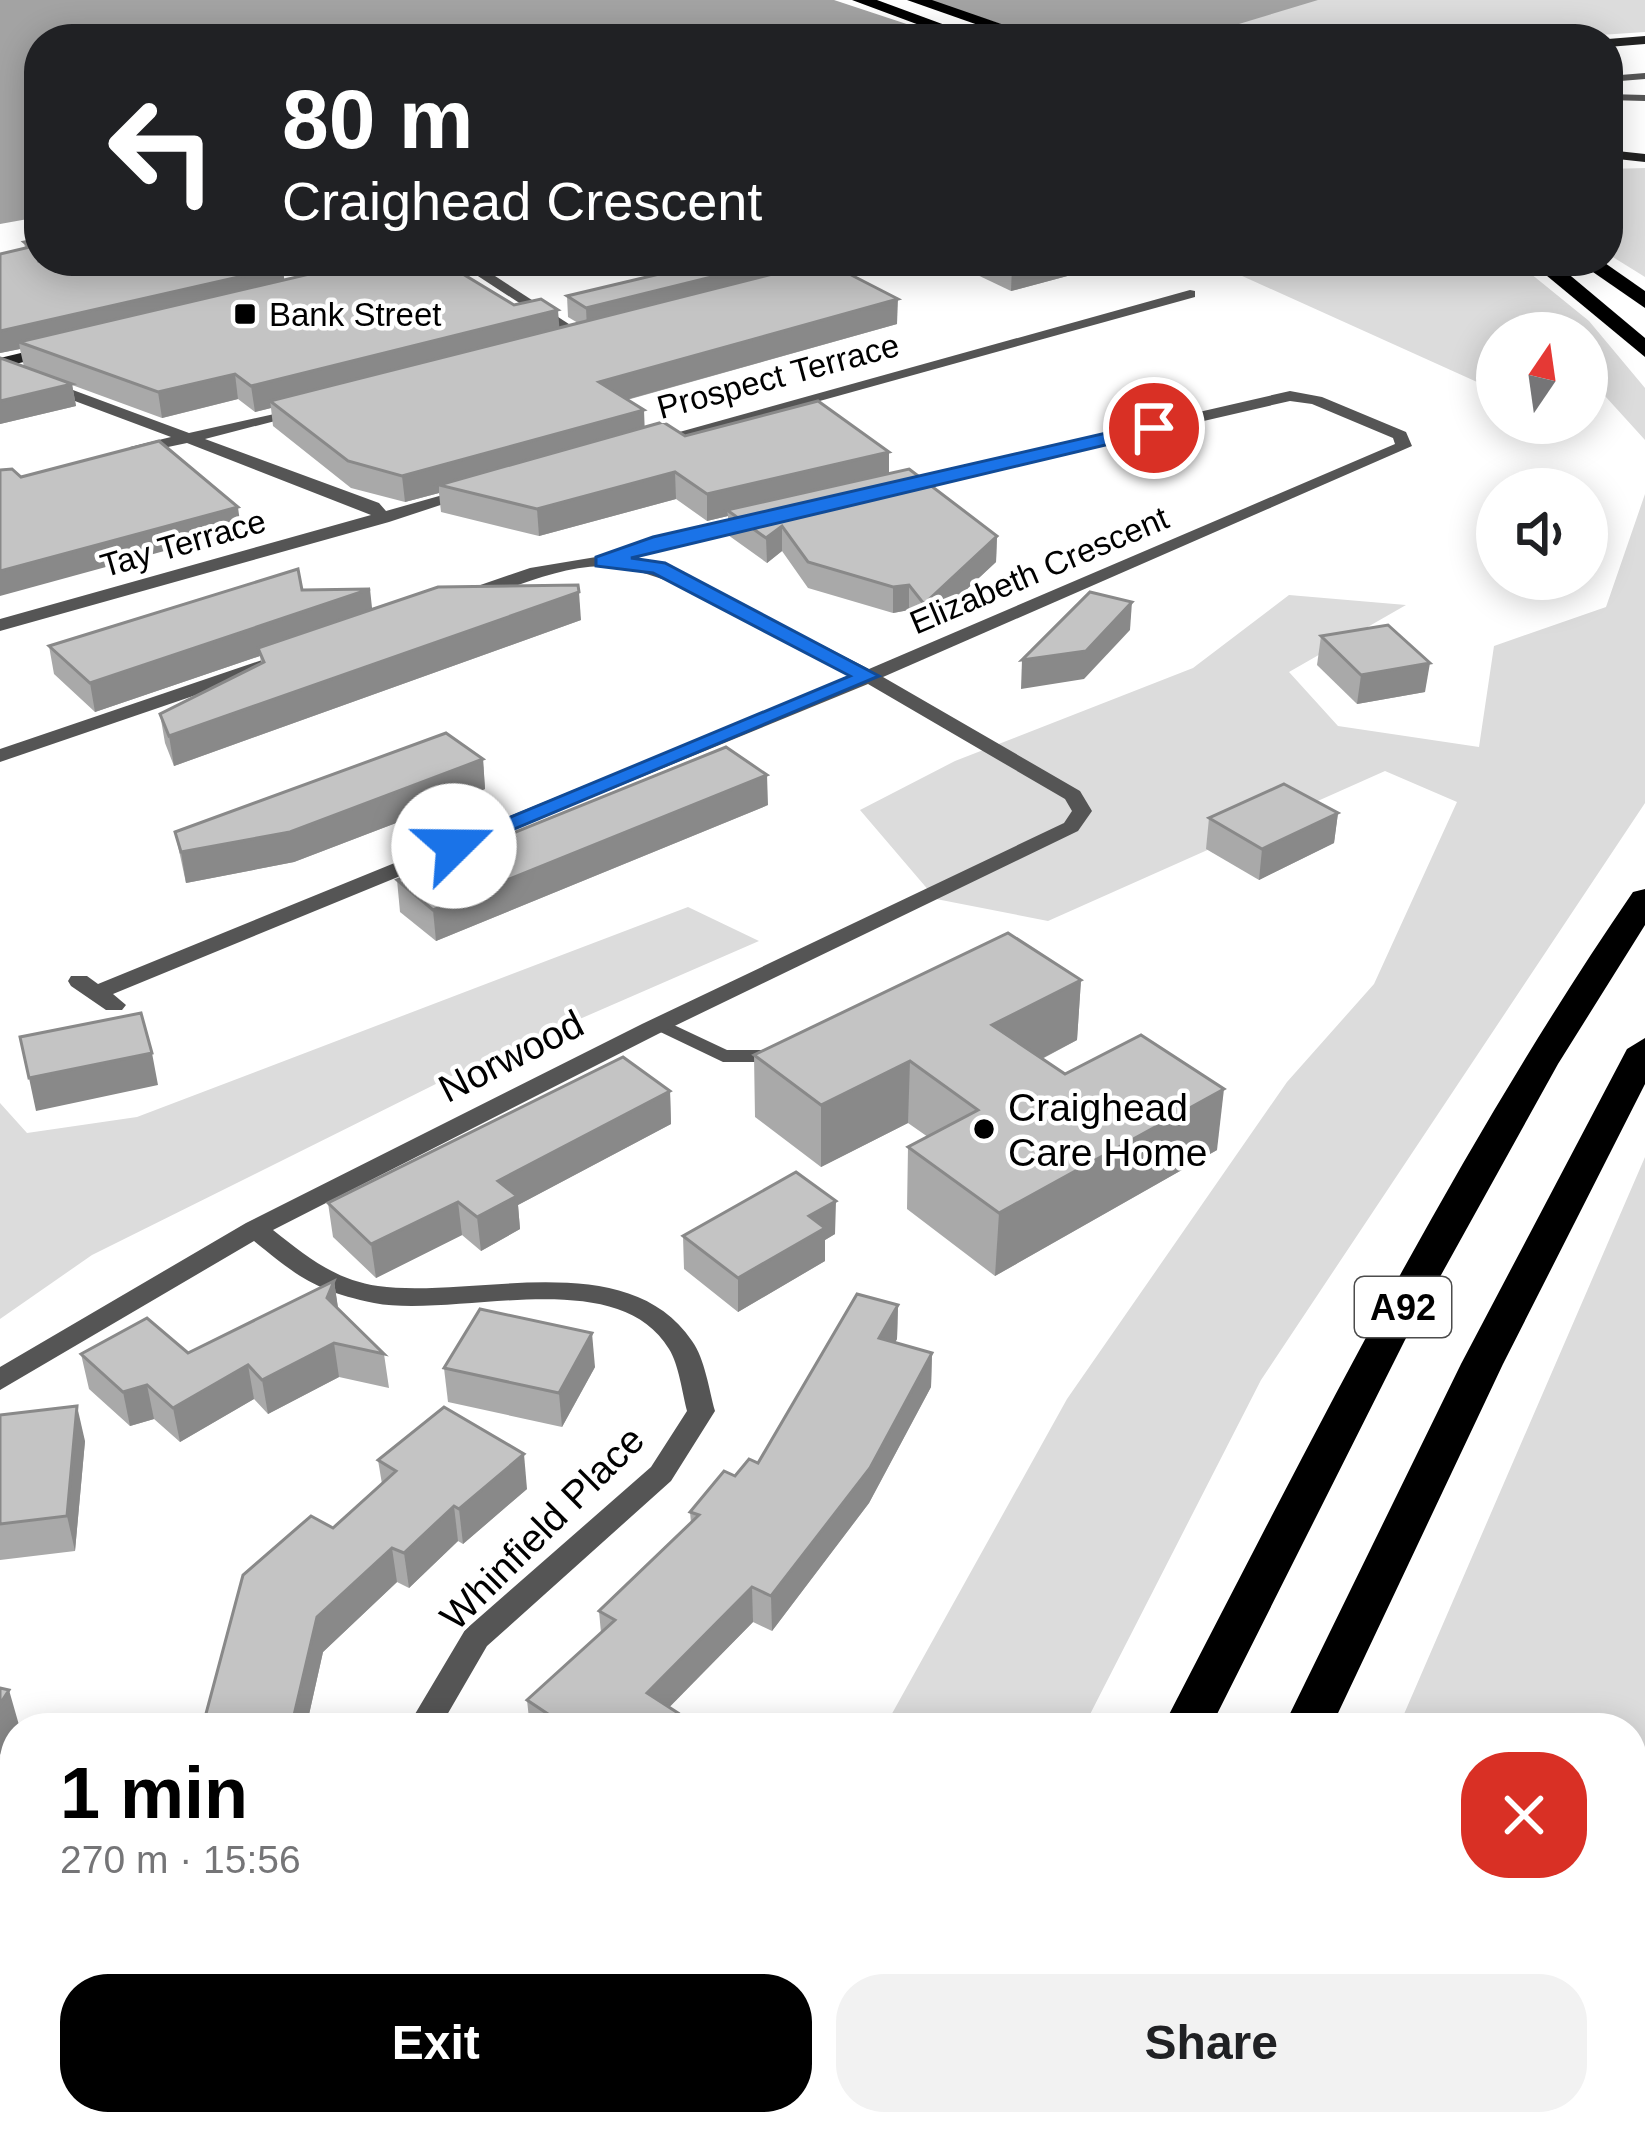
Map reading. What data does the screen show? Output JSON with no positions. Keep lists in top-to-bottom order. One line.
{"streets":{"highway":["A92"],"street":["Prospect Terrace","Tay Terrace","Elizabeth Crescent","Norwood","Whinfield Place"]},"crossings":[["Elizabeth Crescent","Norwood"],["Norwood","Whinfield Place"]],"places":{"transit":["Bank Street"],"other":["Craighead Care Home"]},"north":"top","page":{"turn":["80 m","Craighead Crescent"],"heading":["1 min","270 m · 15:56"],"buttons":["Exit","Share"]}}
